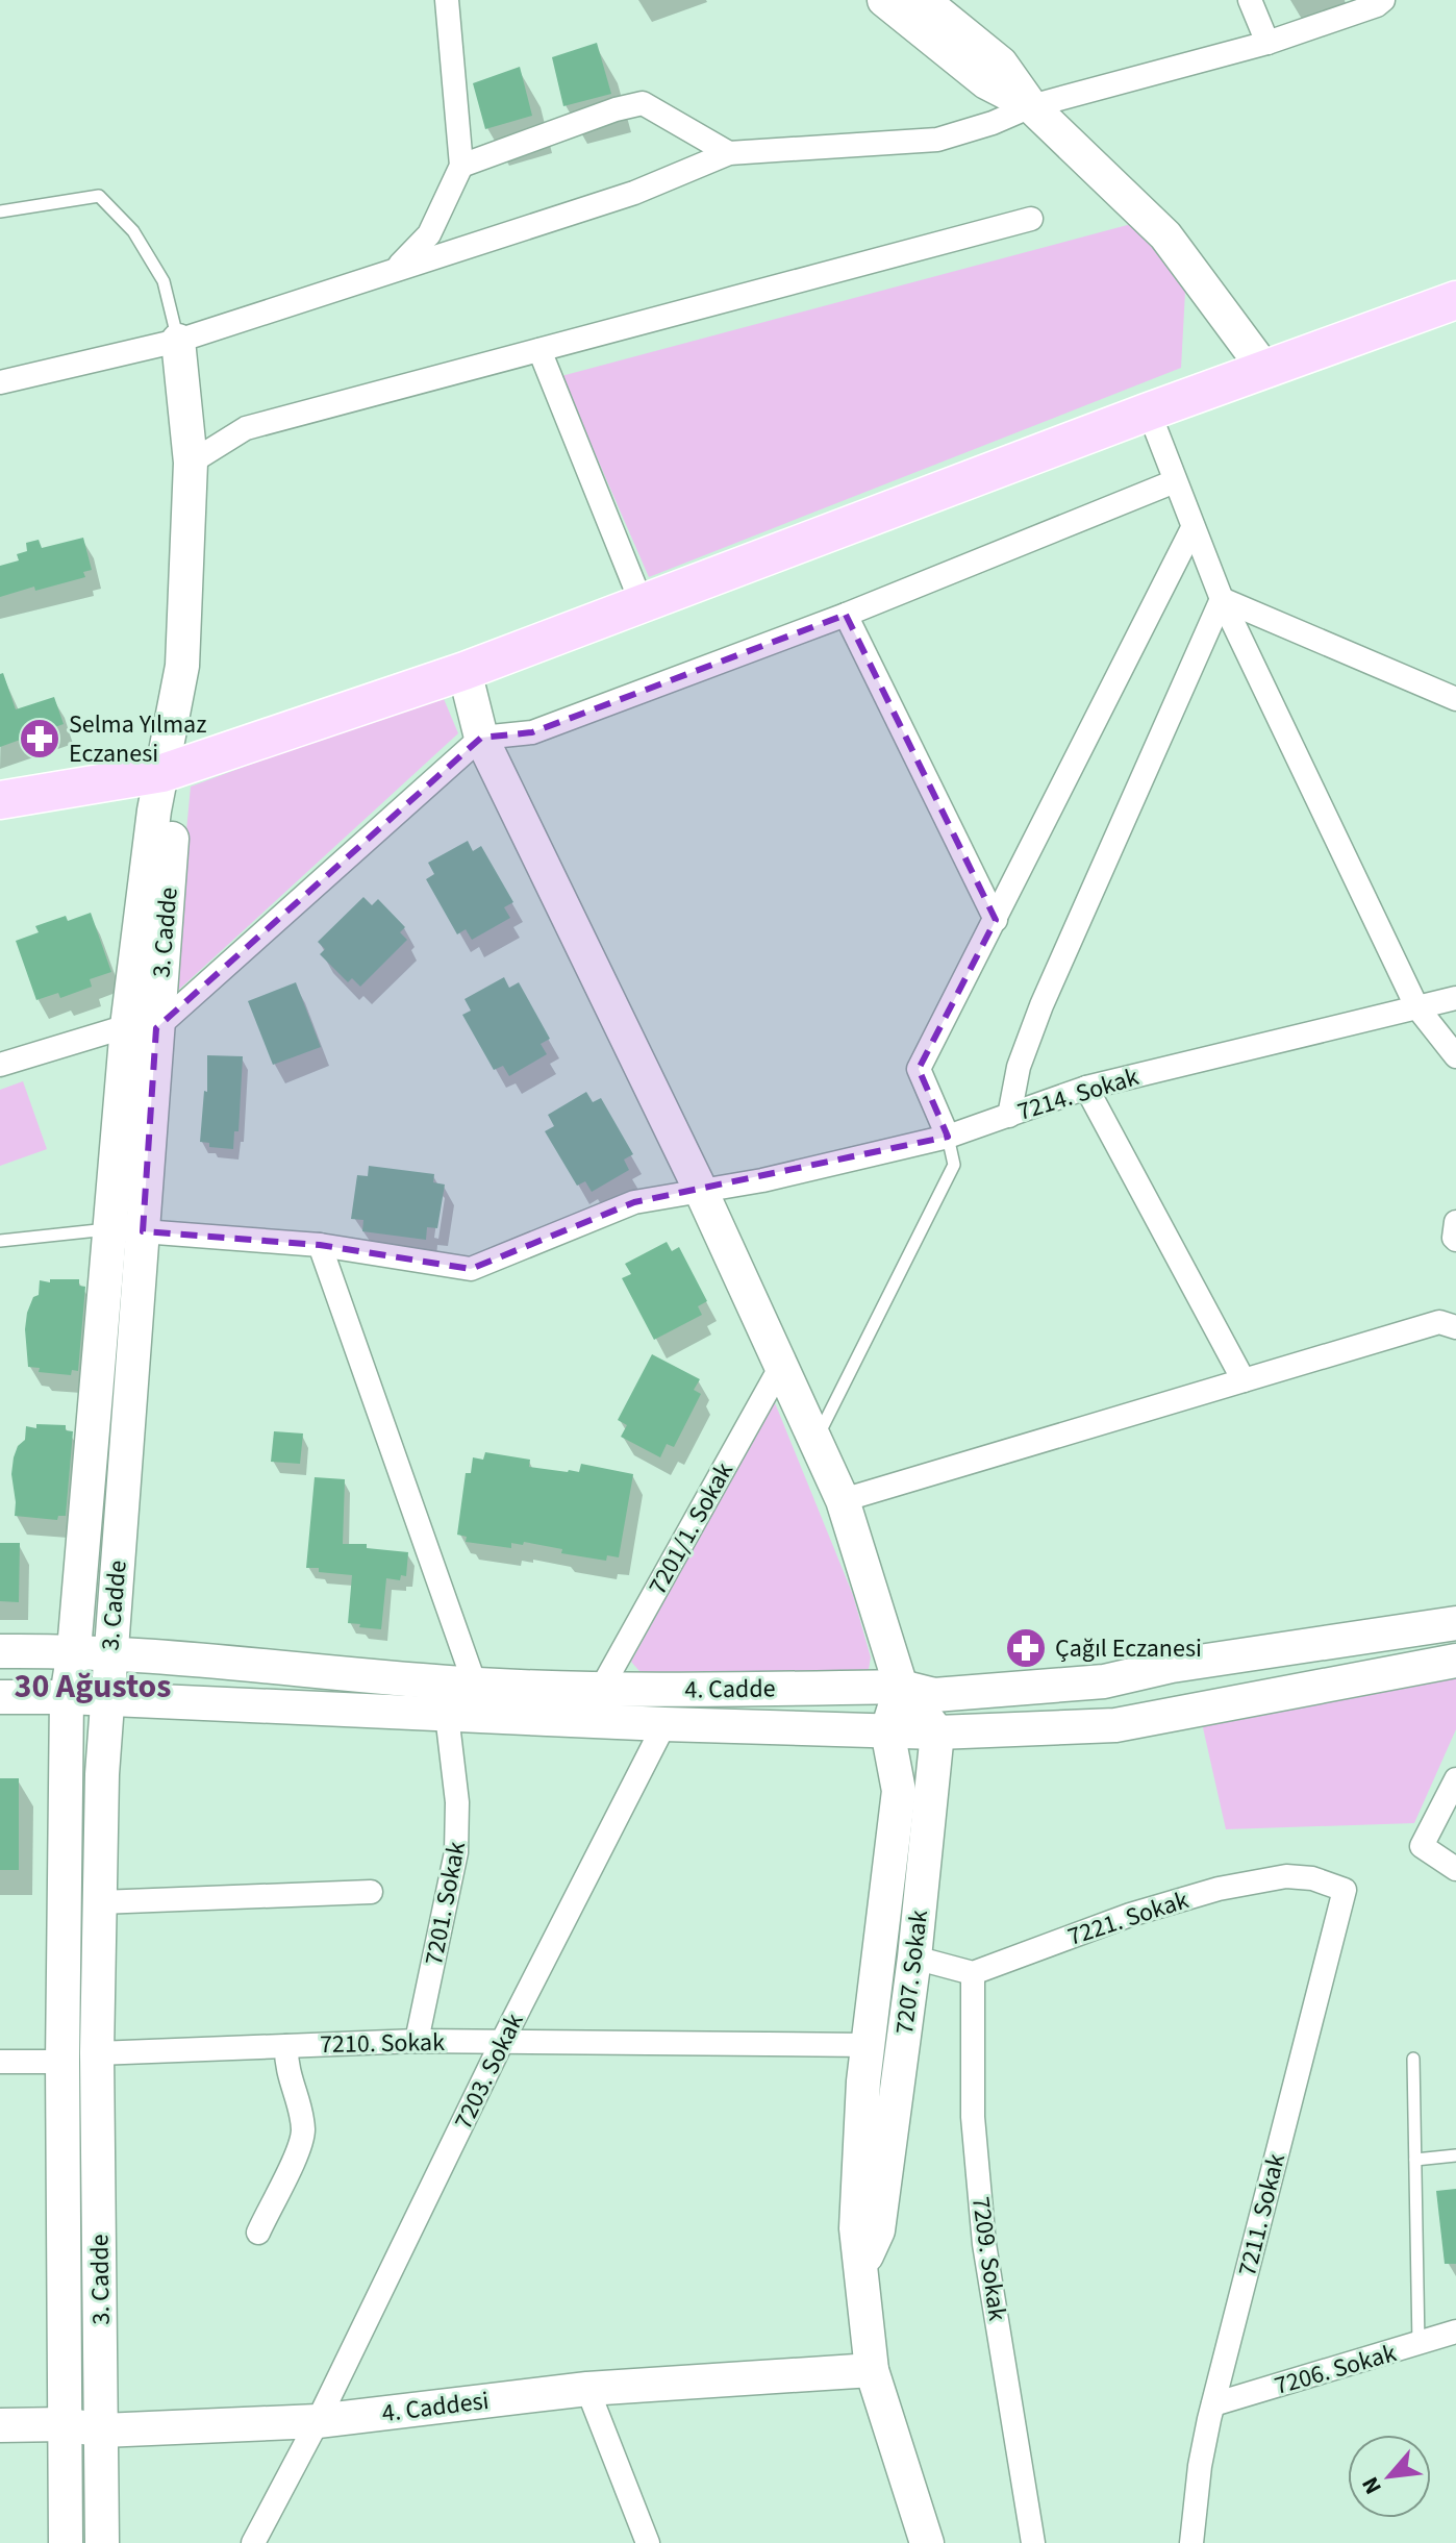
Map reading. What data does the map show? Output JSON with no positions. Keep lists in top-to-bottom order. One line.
{"streets":{"street":["3. Cadde","7214. Sokak","7201/1. Sokak","4. Cadde","7201. Sokak","7221. Sokak","7207. Sokak","7210. Sokak","7203. Sokak","7211. Sokak","7209. Sokak","7206. Sokak","4. Caddesi"]},"crossings":[["3. Cadde","7214. Sokak"],["3. Cadde","4. Cadde"],["3. Cadde","7210. Sokak"],["3. Cadde","4. Caddesi"],["7201/1. Sokak","4. Cadde"],["4. Cadde","7201. Sokak"],["4. Cadde","7207. Sokak"],["4. Cadde","7203. Sokak"],["7201. Sokak","7210. Sokak"],["7221. Sokak","7211. Sokak"],["7221. Sokak","7209. Sokak"],["7207. Sokak","7210. Sokak"],["7207. Sokak","4. Caddesi"],["7210. Sokak","7203. Sokak"],["7203. Sokak","4. Caddesi"],["7211. Sokak","7206. Sokak"]],"districts":["30 Ağustos"],"places":{"pharmacy":["Selma Yılmaz Eczanesi","Çağıl Eczanesi"]},"north":"bottom left"}
